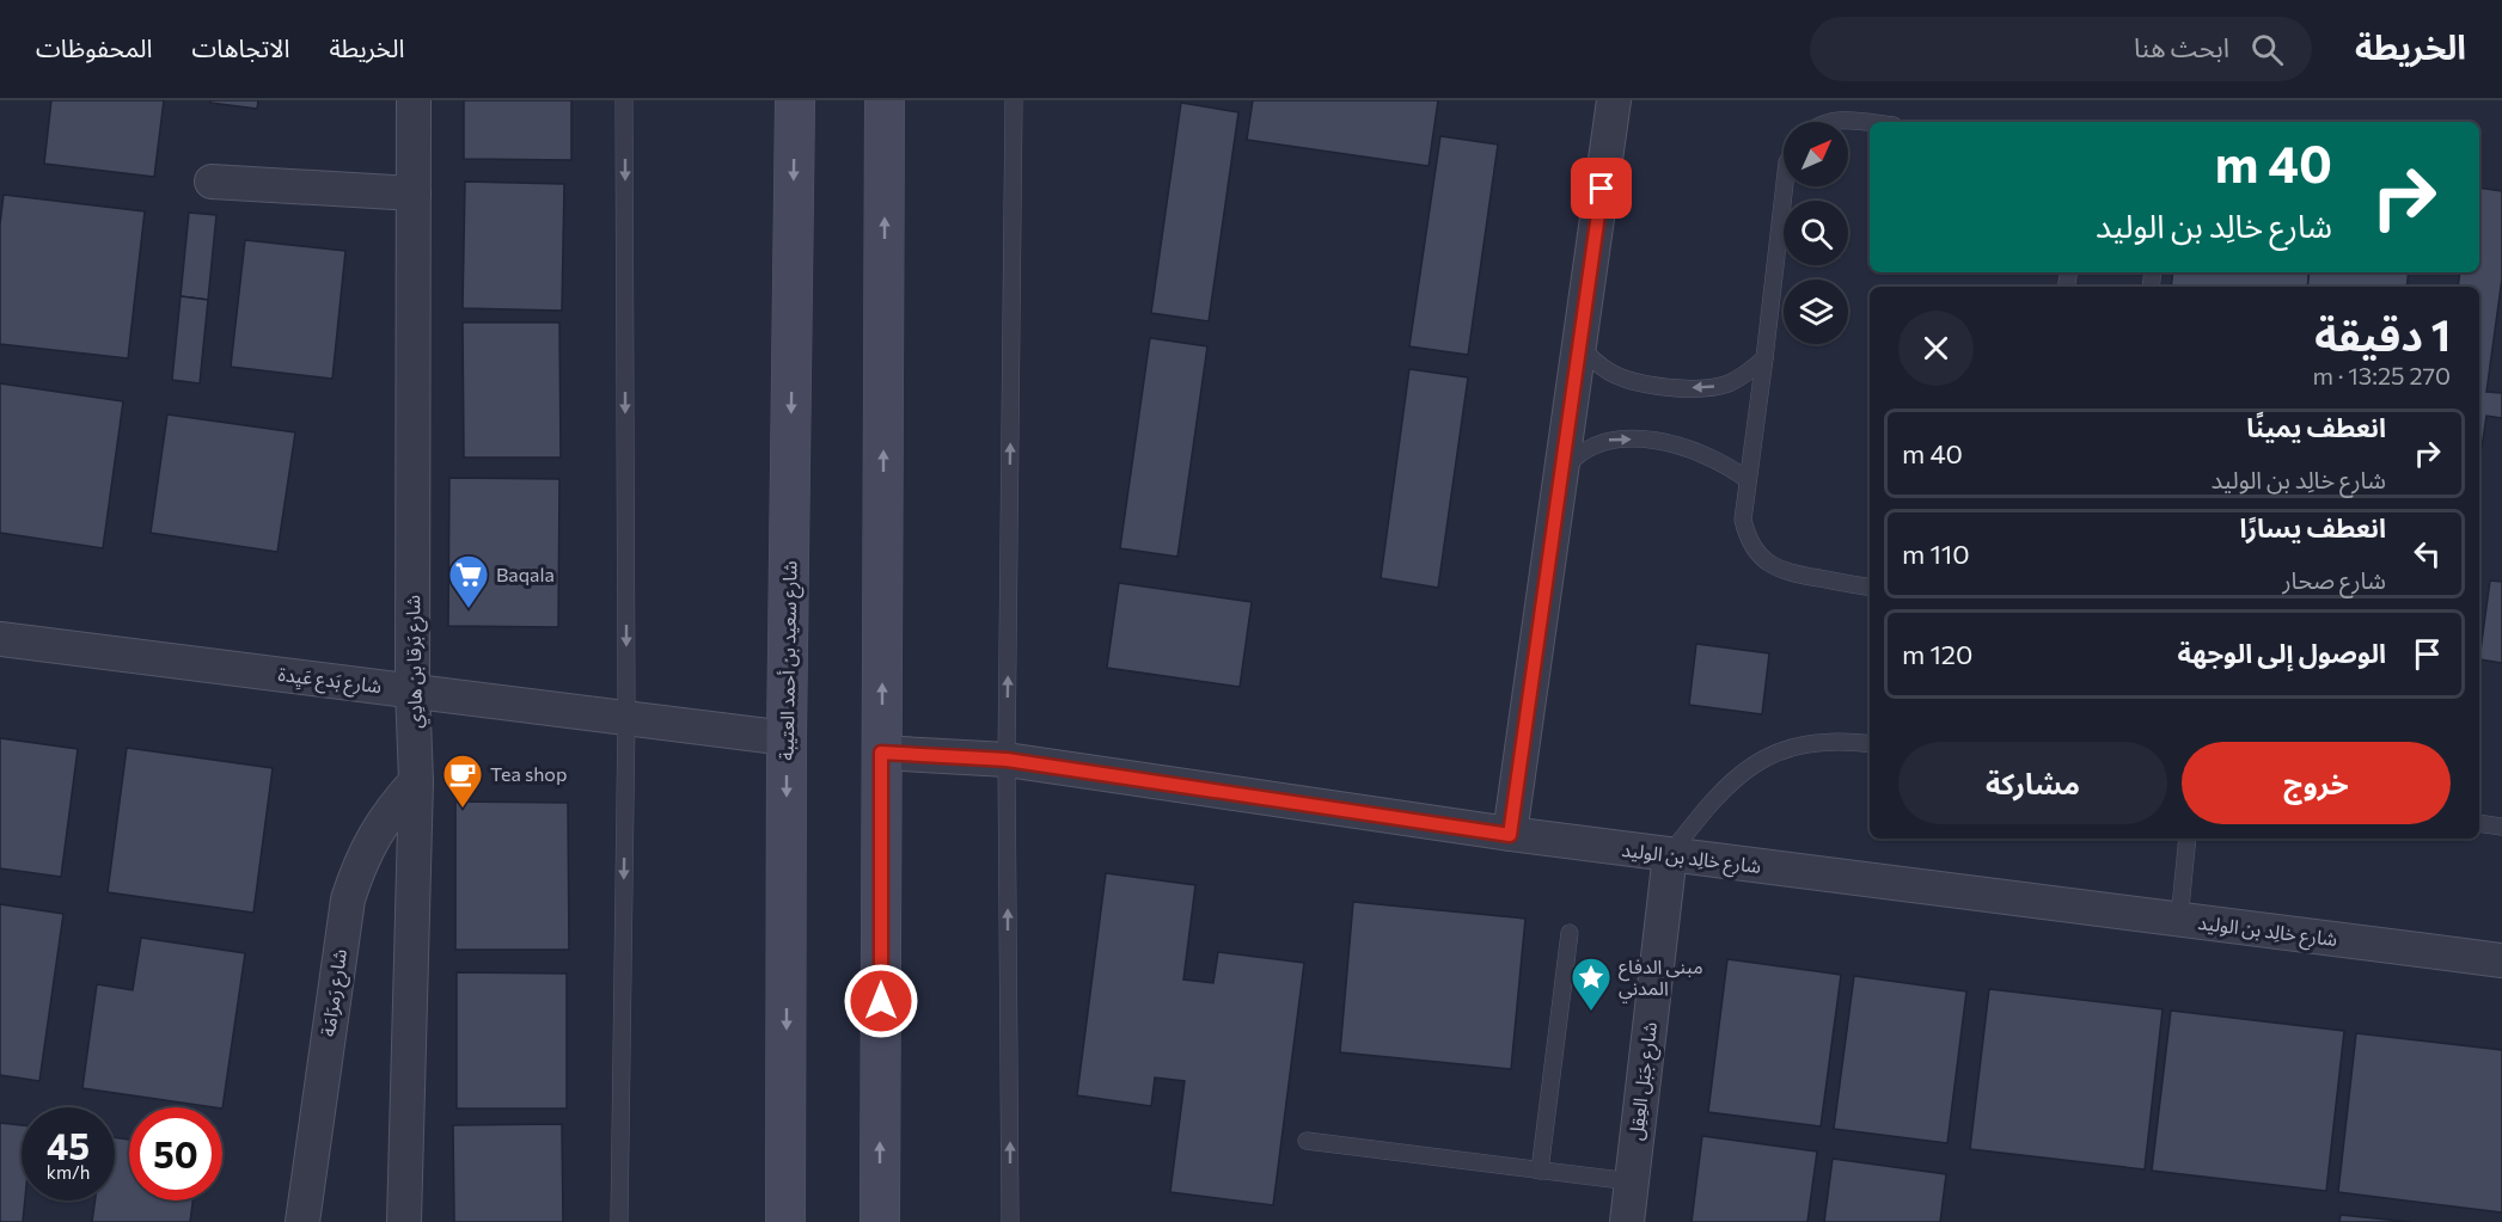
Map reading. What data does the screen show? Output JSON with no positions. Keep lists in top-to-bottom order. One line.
{"streets":{"main road":["شارع سعيد بن أحمد العتيبة"],"street":["شارع بَرقا بن هادِي","شارع بَدع عَيِدة","شارع خالِد بن الوليد","شارع رَمرَامَة","شارع جَبَل العِقِل"]},"crossings":[["شارع سعيد بن أحمد العتيبة","شارع بَدع عَيِدة"],["شارع بَرقا بن هادِي","شارع بَدع عَيِدة"],["شارع بَرقا بن هادِي","شارع رَمرَامَة"],["شارع خالِد بن الوليد","شارع جَبَل العِقِل"]],"places":{"supermarket":["Baqala"],"cafe":["Tea shop"],"place":["مبنى الدفاع المدني"]},"north":"top right","page":{"header":"الخريطة","search":"ابحث هنا","nav":["الخريطة","الاتجاهات","المحفوظات"],"turn":["40 m","شارع خالِد بن الوليد"],"heading":["1 دقيقة","270 m · 13:25"],"list":[{"name":"انعطف يمينًا","note":"شارع خالِد بن الوليد","value":"40 m"},{"name":"انعطف يسارًا","note":"شارع صحار","value":"110 m"},{"name":"الوصول إلى الوجهة","value":"120 m"}],"buttons":["خروج","مشاركة"],"speed":"45 km/h","limit":"50"}}
